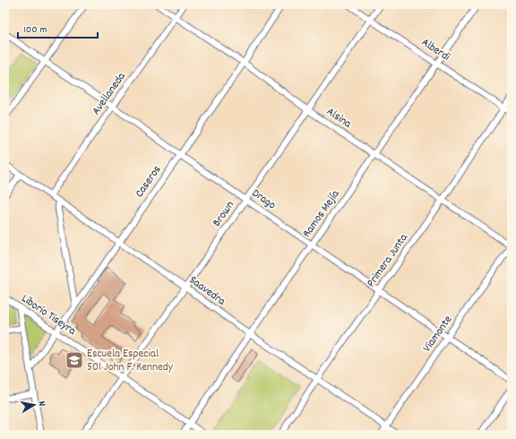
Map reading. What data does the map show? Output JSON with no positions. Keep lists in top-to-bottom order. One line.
{"streets":{"street":["Alberdi","Avellaneda","Alsina","Caseros","Drago","Brown","Ramos Mejía","Primera Junta","Saavedra","Liborio Tiseyra","Viamonte"]},"crossings":[["Alberdi","Brown"],["Alberdi","Ramos Mejía"],["Alberdi","Primera Junta"],["Avellaneda","Alsina"],["Avellaneda","Drago"],["Avellaneda","Saavedra"],["Alsina","Caseros"],["Alsina","Brown"],["Alsina","Ramos Mejía"],["Alsina","Primera Junta"],["Alsina","Viamonte"],["Caseros","Drago"],["Caseros","Saavedra"],["Caseros","Liborio Tiseyra"],["Drago","Brown"],["Drago","Ramos Mejía"],["Drago","Primera Junta"],["Drago","Viamonte"],["Brown","Saavedra"],["Brown","Liborio Tiseyra"],["Ramos Mejía","Saavedra"],["Ramos Mejía","Liborio Tiseyra"],["Primera Junta","Saavedra"],["Saavedra","Viamonte"]],"places":{"school or university":["Escuela Especial 501 John F. Kennedy"]},"scale_bar":"100 m","north":"right"}
